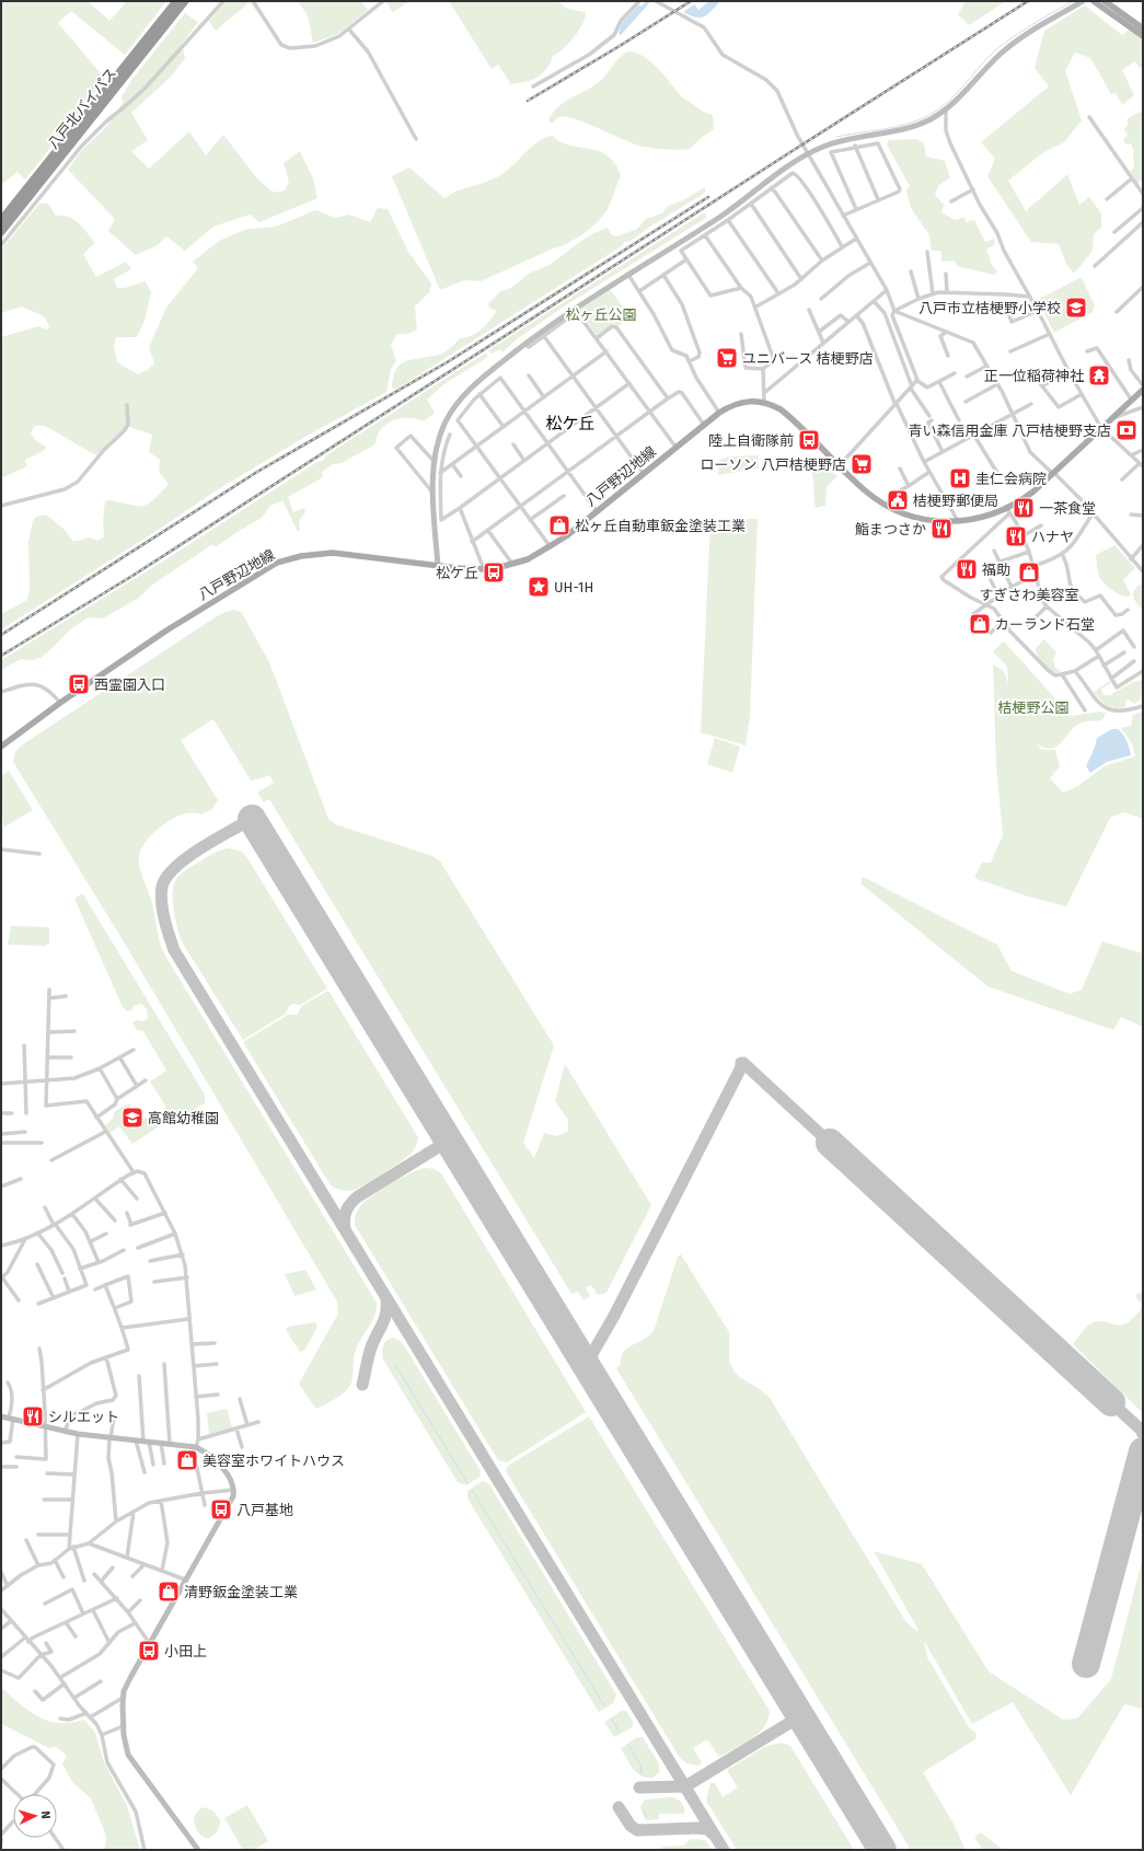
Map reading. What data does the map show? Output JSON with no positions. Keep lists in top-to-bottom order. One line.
{"streets":{"highway":["八戸北バイパス"],"main road":["八戸野辺地線"]},"districts":["松ケ丘"],"parks":["松ヶ丘公園","桔梗野公園"],"places":{"school or university":["八戸市立桔梗野小学校","高館幼稚園"],"supermarket":["ユニバース 桔梗野店","ローソン 八戸桔梗野店"],"temple":["正一位稲荷神社"],"bank":["青い森信用金庫 八戸桔梗野支店"],"bus stop":["陸上自衛隊前","松ケ丘","西霊園入口","八戸基地","小田上"],"hospital":["圭仁会病院"],"public building":["桔梗野郵便局"],"restaurant":["一茶食堂","鮨まつさか","ハナヤ","福助","シルエット"],"shop":["松ヶ丘自動車鈑金塗装工業","すぎさわ美容室","カーランド石堂","美容室ホワイトハウス","清野鈑金塗装工業"],"place":["UH-1H"]},"north":"right"}
